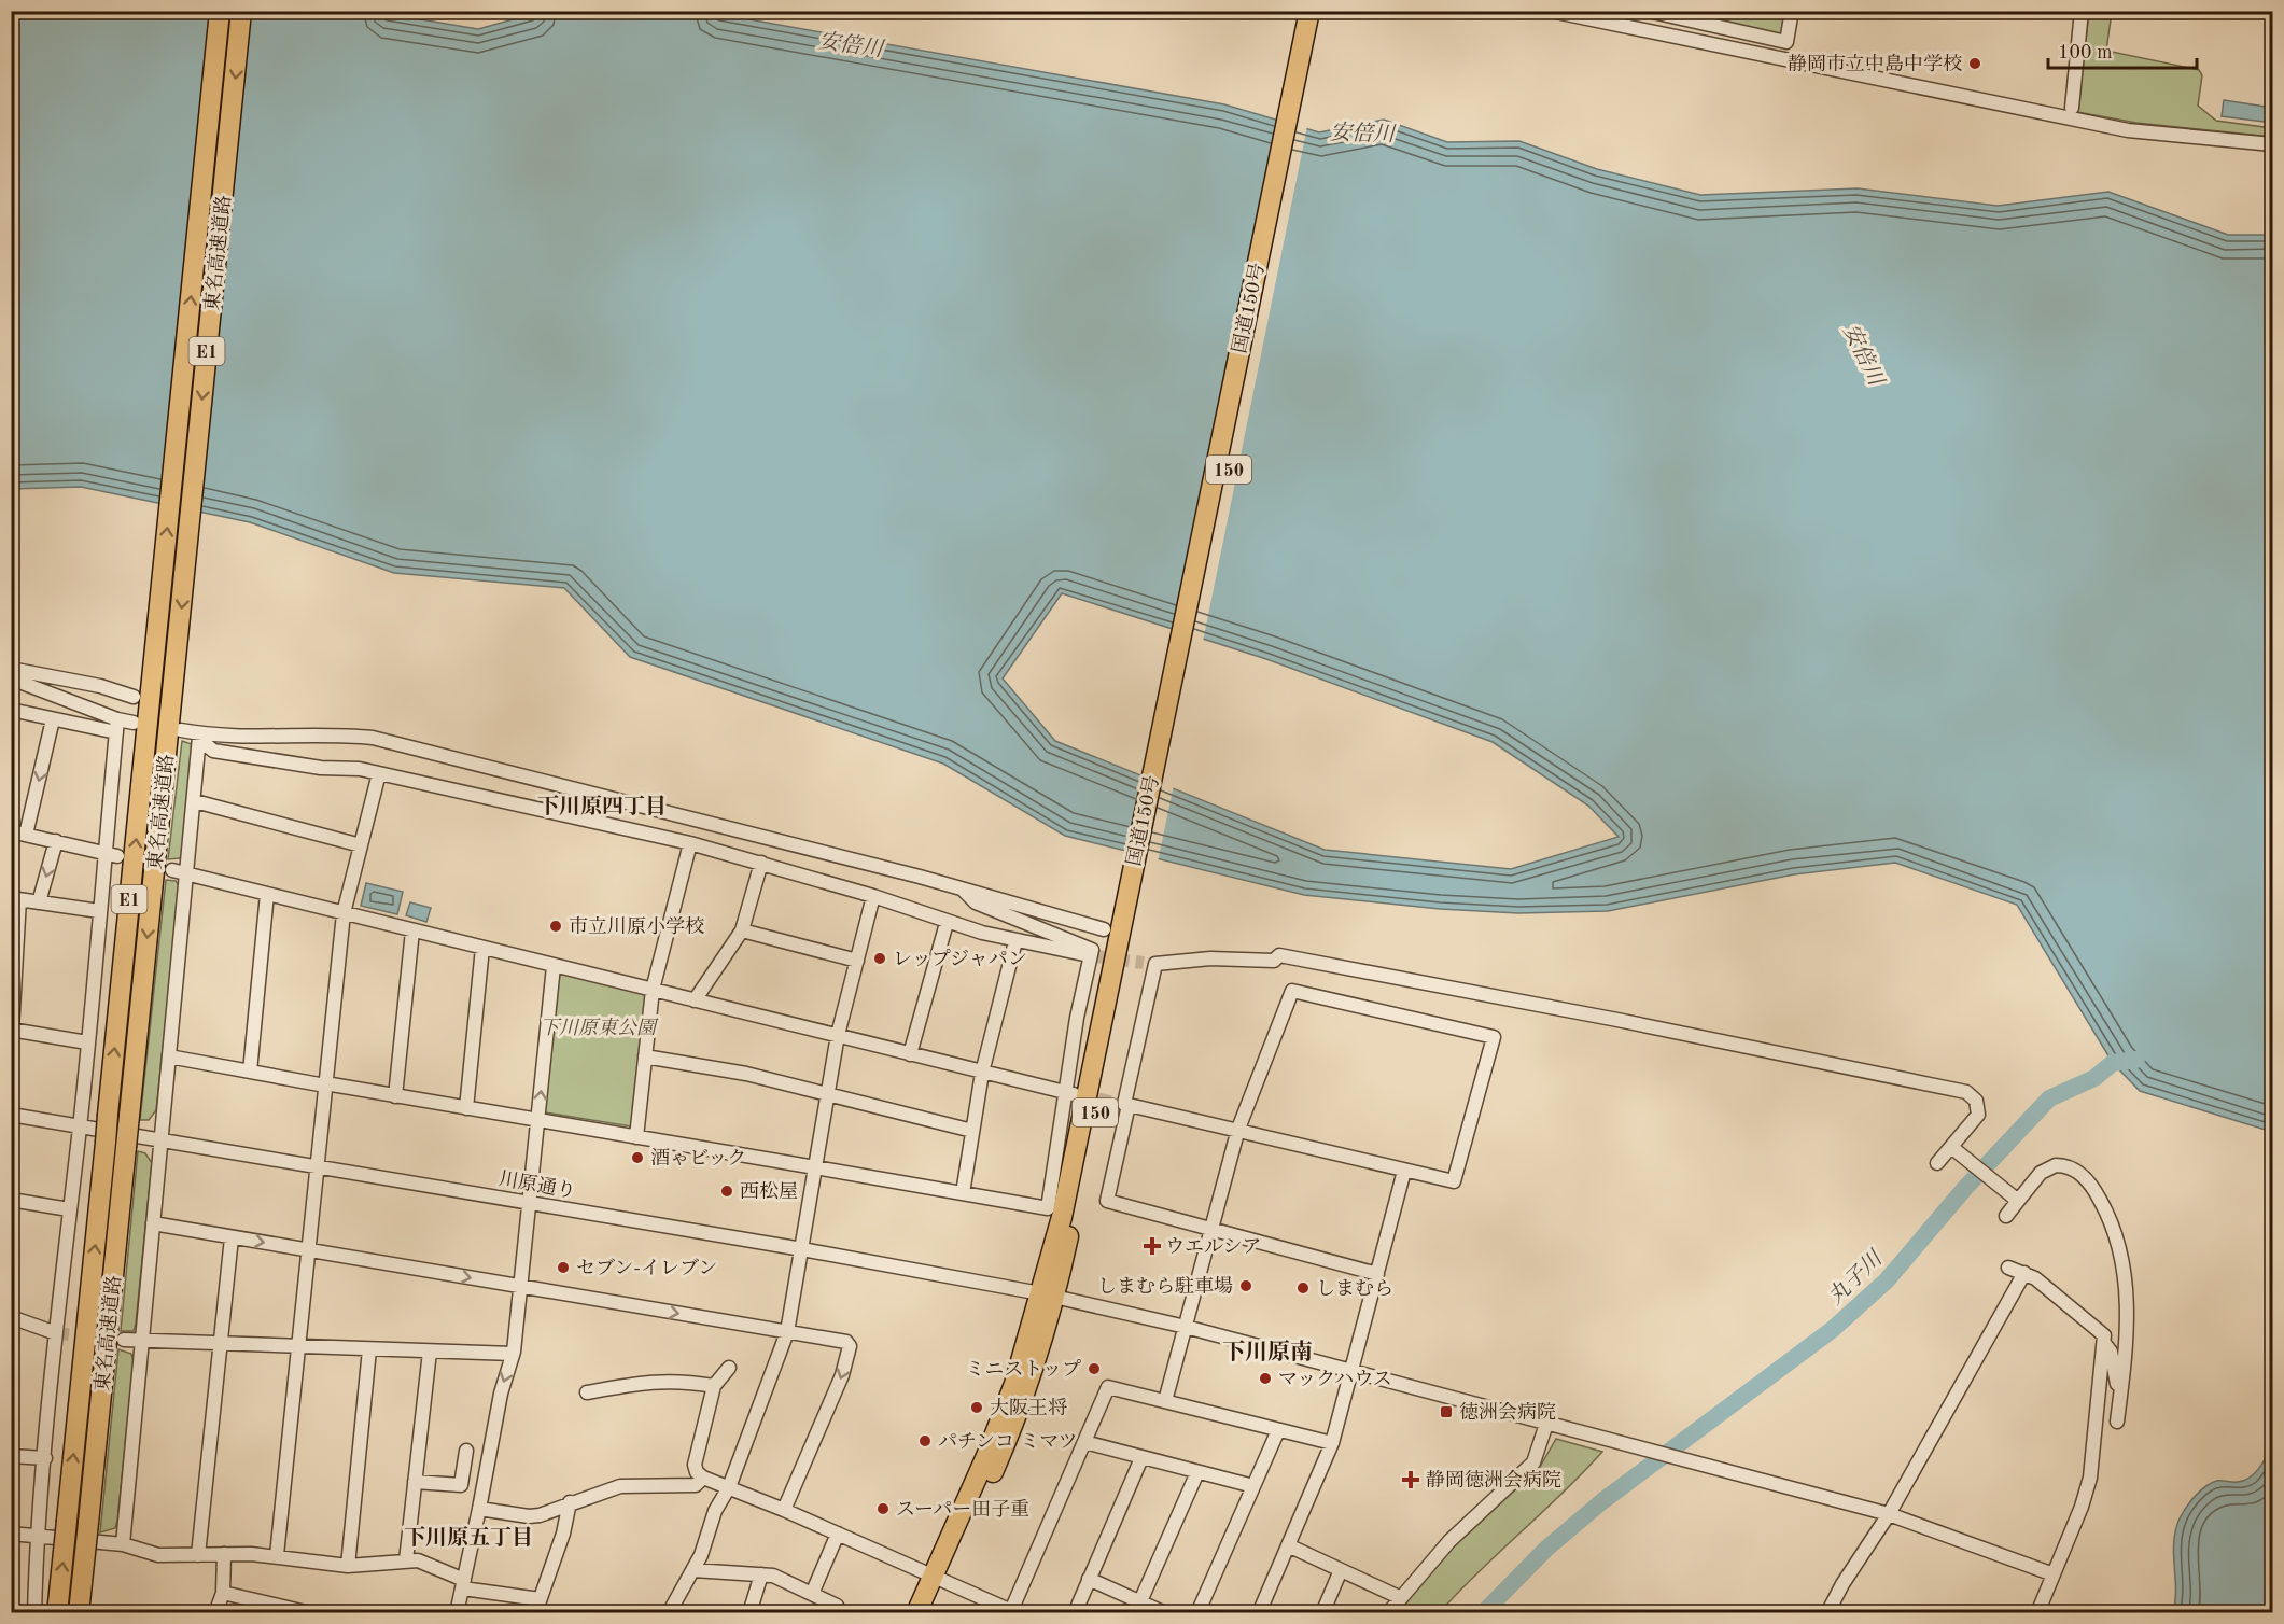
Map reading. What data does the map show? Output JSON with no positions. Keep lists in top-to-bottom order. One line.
{"streets":{"highway":["東名高速道路","国道150号","E1","150"],"street":["川原通り"]},"crossings":[["国道150号","川原通り"]],"districts":["下川原四丁目","下川原南","下川原五丁目"],"water":["安倍川","丸子川"],"parks":["下川原東公園"],"places":{"other":["静岡市立中島中学校","市立川原小学校","レップジャパン","酒ゃビック","西松屋","セブン-イレブン","しまむら駐車場","しまむら","ミニストップ","マックハウス","大阪王将","パチンコ ミマツ","スーパー田子重"],"health":["ウエルシア","静岡徳洲会病院"],"transit":["徳洲会病院"]},"scale_bar":"100 m"}
